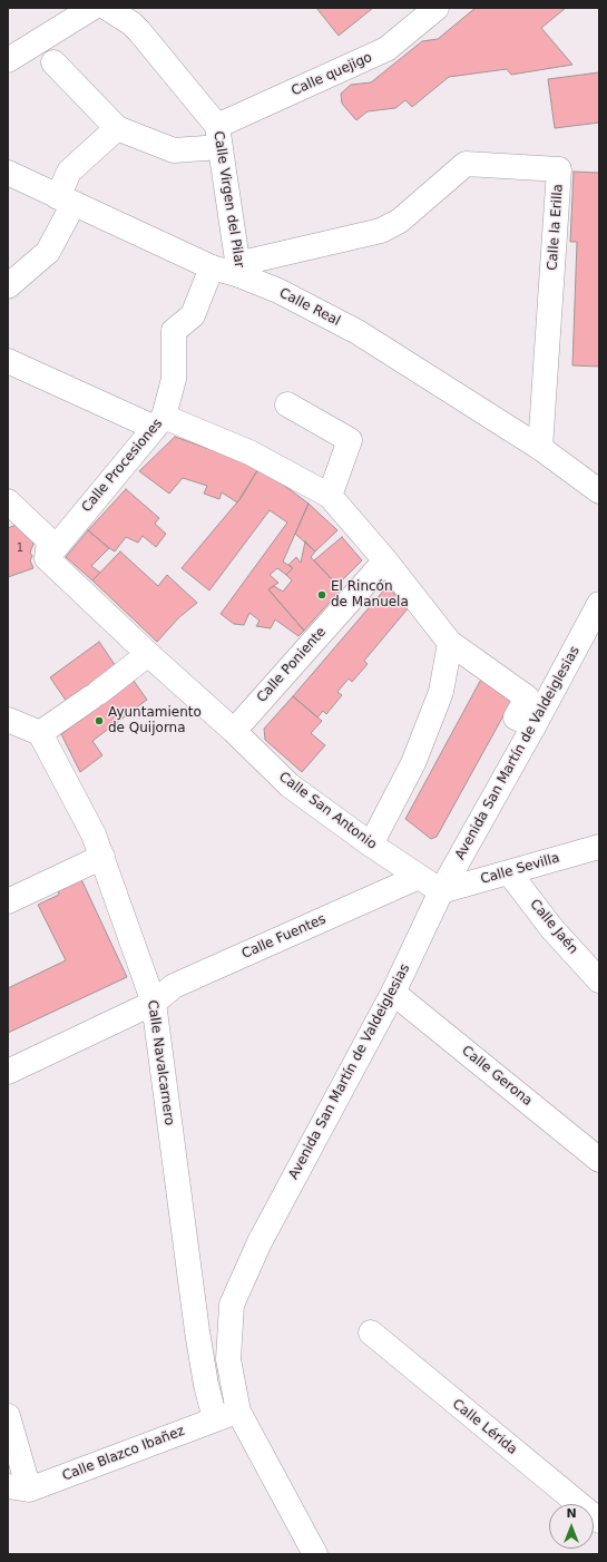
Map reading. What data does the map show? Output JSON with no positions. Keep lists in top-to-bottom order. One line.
{"streets":{"street":["Calle quejigo","Calle Virgen del Pilar","Calle la Erilla","Calle Real","Calle Procesiones","Calle Poniente","Avenida San Martín de Valdeiglesias","Calle San Antonio","Calle Sevilla","Calle Jaén","Calle Fuentes","Calle Navalcarnero","Calle Gerona","Calle Lérida","Calle Blazco Ibañez"]},"crossings":[["Calle quejigo","Calle Virgen del Pilar"],["Calle Virgen del Pilar","Calle la Erilla"],["Calle Virgen del Pilar","Calle Real"],["Calle la Erilla","Calle Real"],["Calle Real","Calle Procesiones"],["Calle Procesiones","Calle San Antonio"],["Calle Poniente","Calle San Antonio"],["Avenida San Martín de Valdeiglesias","Calle San Antonio"],["Avenida San Martín de Valdeiglesias","Calle Sevilla"],["Avenida San Martín de Valdeiglesias","Calle Gerona"],["Avenida San Martín de Valdeiglesias","Calle Blazco Ibañez"],["Calle San Antonio","Calle Sevilla"],["Calle San Antonio","Calle Fuentes"],["Calle Sevilla","Calle Jaén"],["Calle Fuentes","Calle Navalcarnero"],["Calle Navalcarnero","Calle Blazco Ibañez"]],"places":["El Rincón de Manuela","Ayuntamiento de Quijorna"],"house_numbers":["1"],"north":"top"}
